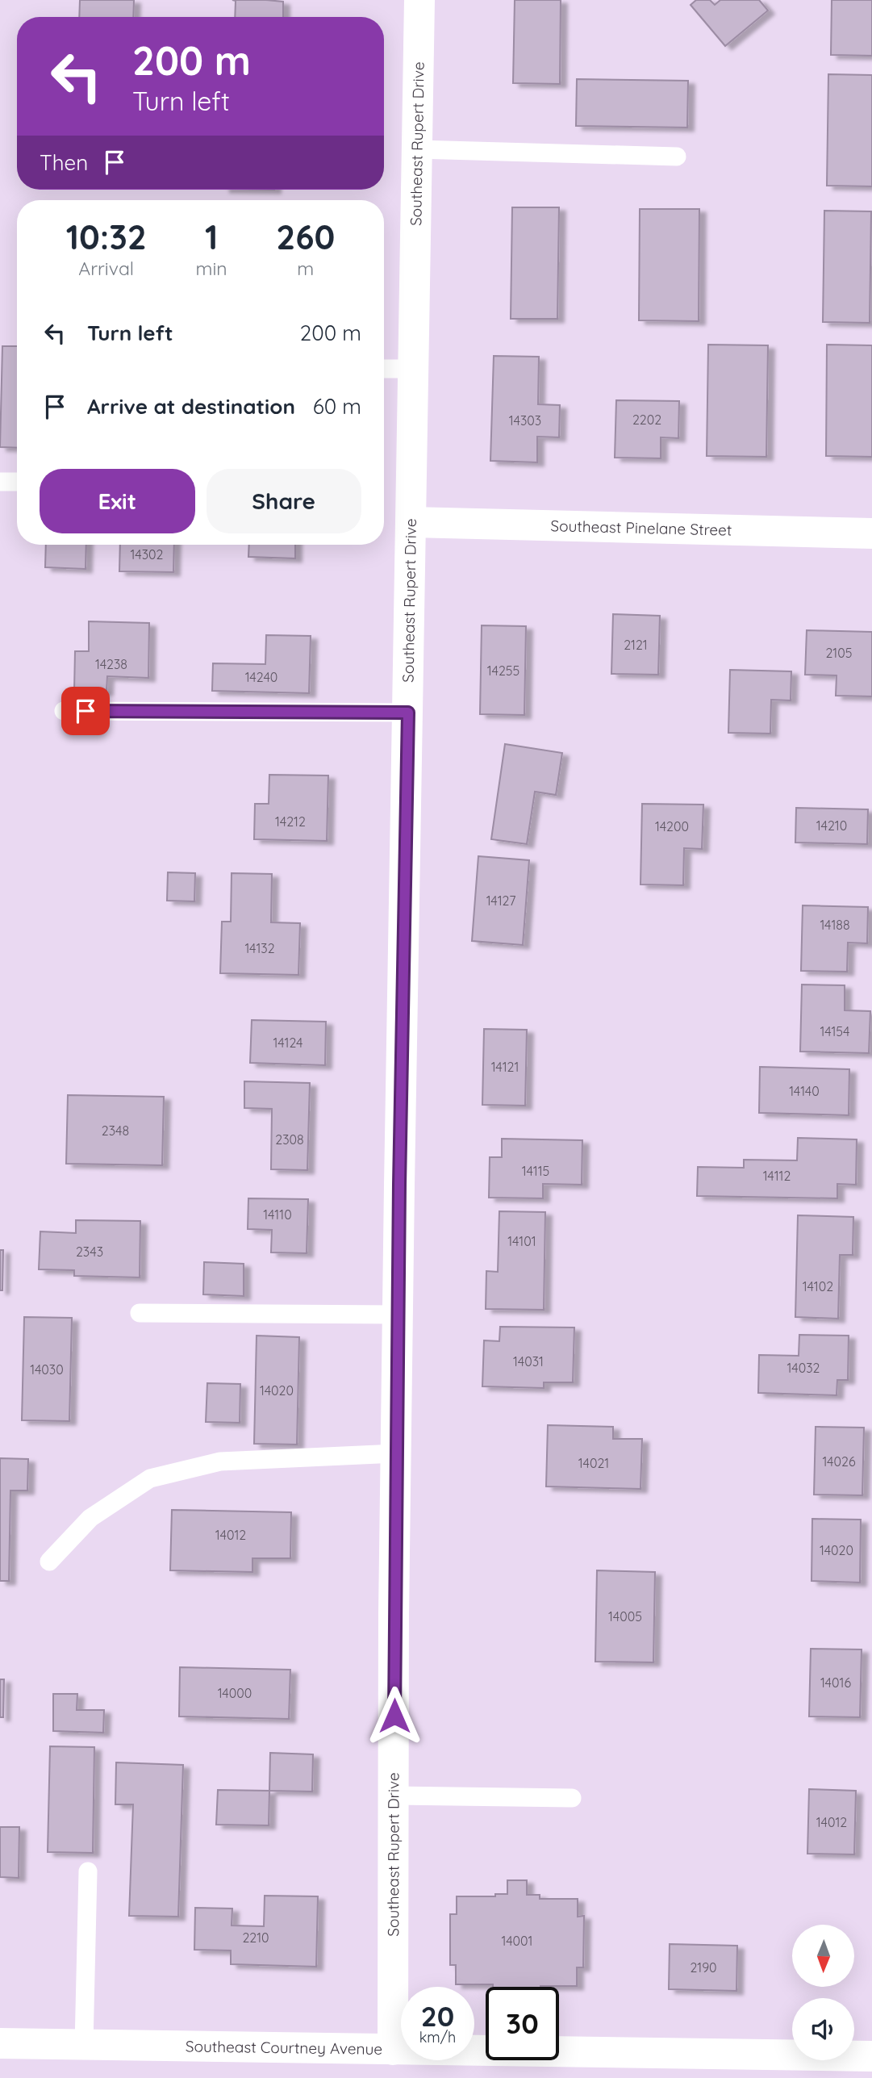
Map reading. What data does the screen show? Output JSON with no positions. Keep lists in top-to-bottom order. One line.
{"streets":{"street":["Southeast Rupert Drive","Southeast Pinelane Street","Southeast Courtney Avenue"]},"crossings":[["Southeast Rupert Drive","Southeast Pinelane Street"],["Southeast Rupert Drive","Southeast Courtney Avenue"]],"house_numbers":["2202","14303","14302","2121","2105","14238","14255","14240","14212","14210","14200","14127","14188","14132","14154","14124","14121","14140","2348","2308","14115","14112","14110","14101","2343","14102","14031","14032","14030","14020","14026","14021","14012","14020","14005","14016","14000","14012","2210","14001","2190"],"north":"bottom","page":{"turn":["200 m","Turn left"],"then":"Then","eta":["10:32","Arrival","1","min","260","m"],"list":[{"name":"Turn left","value":"200 m"},{"name":"Arrive at destination","value":"60 m"}],"buttons":["Exit","Share"],"speed":"20 km/h","limit":"30"}}
